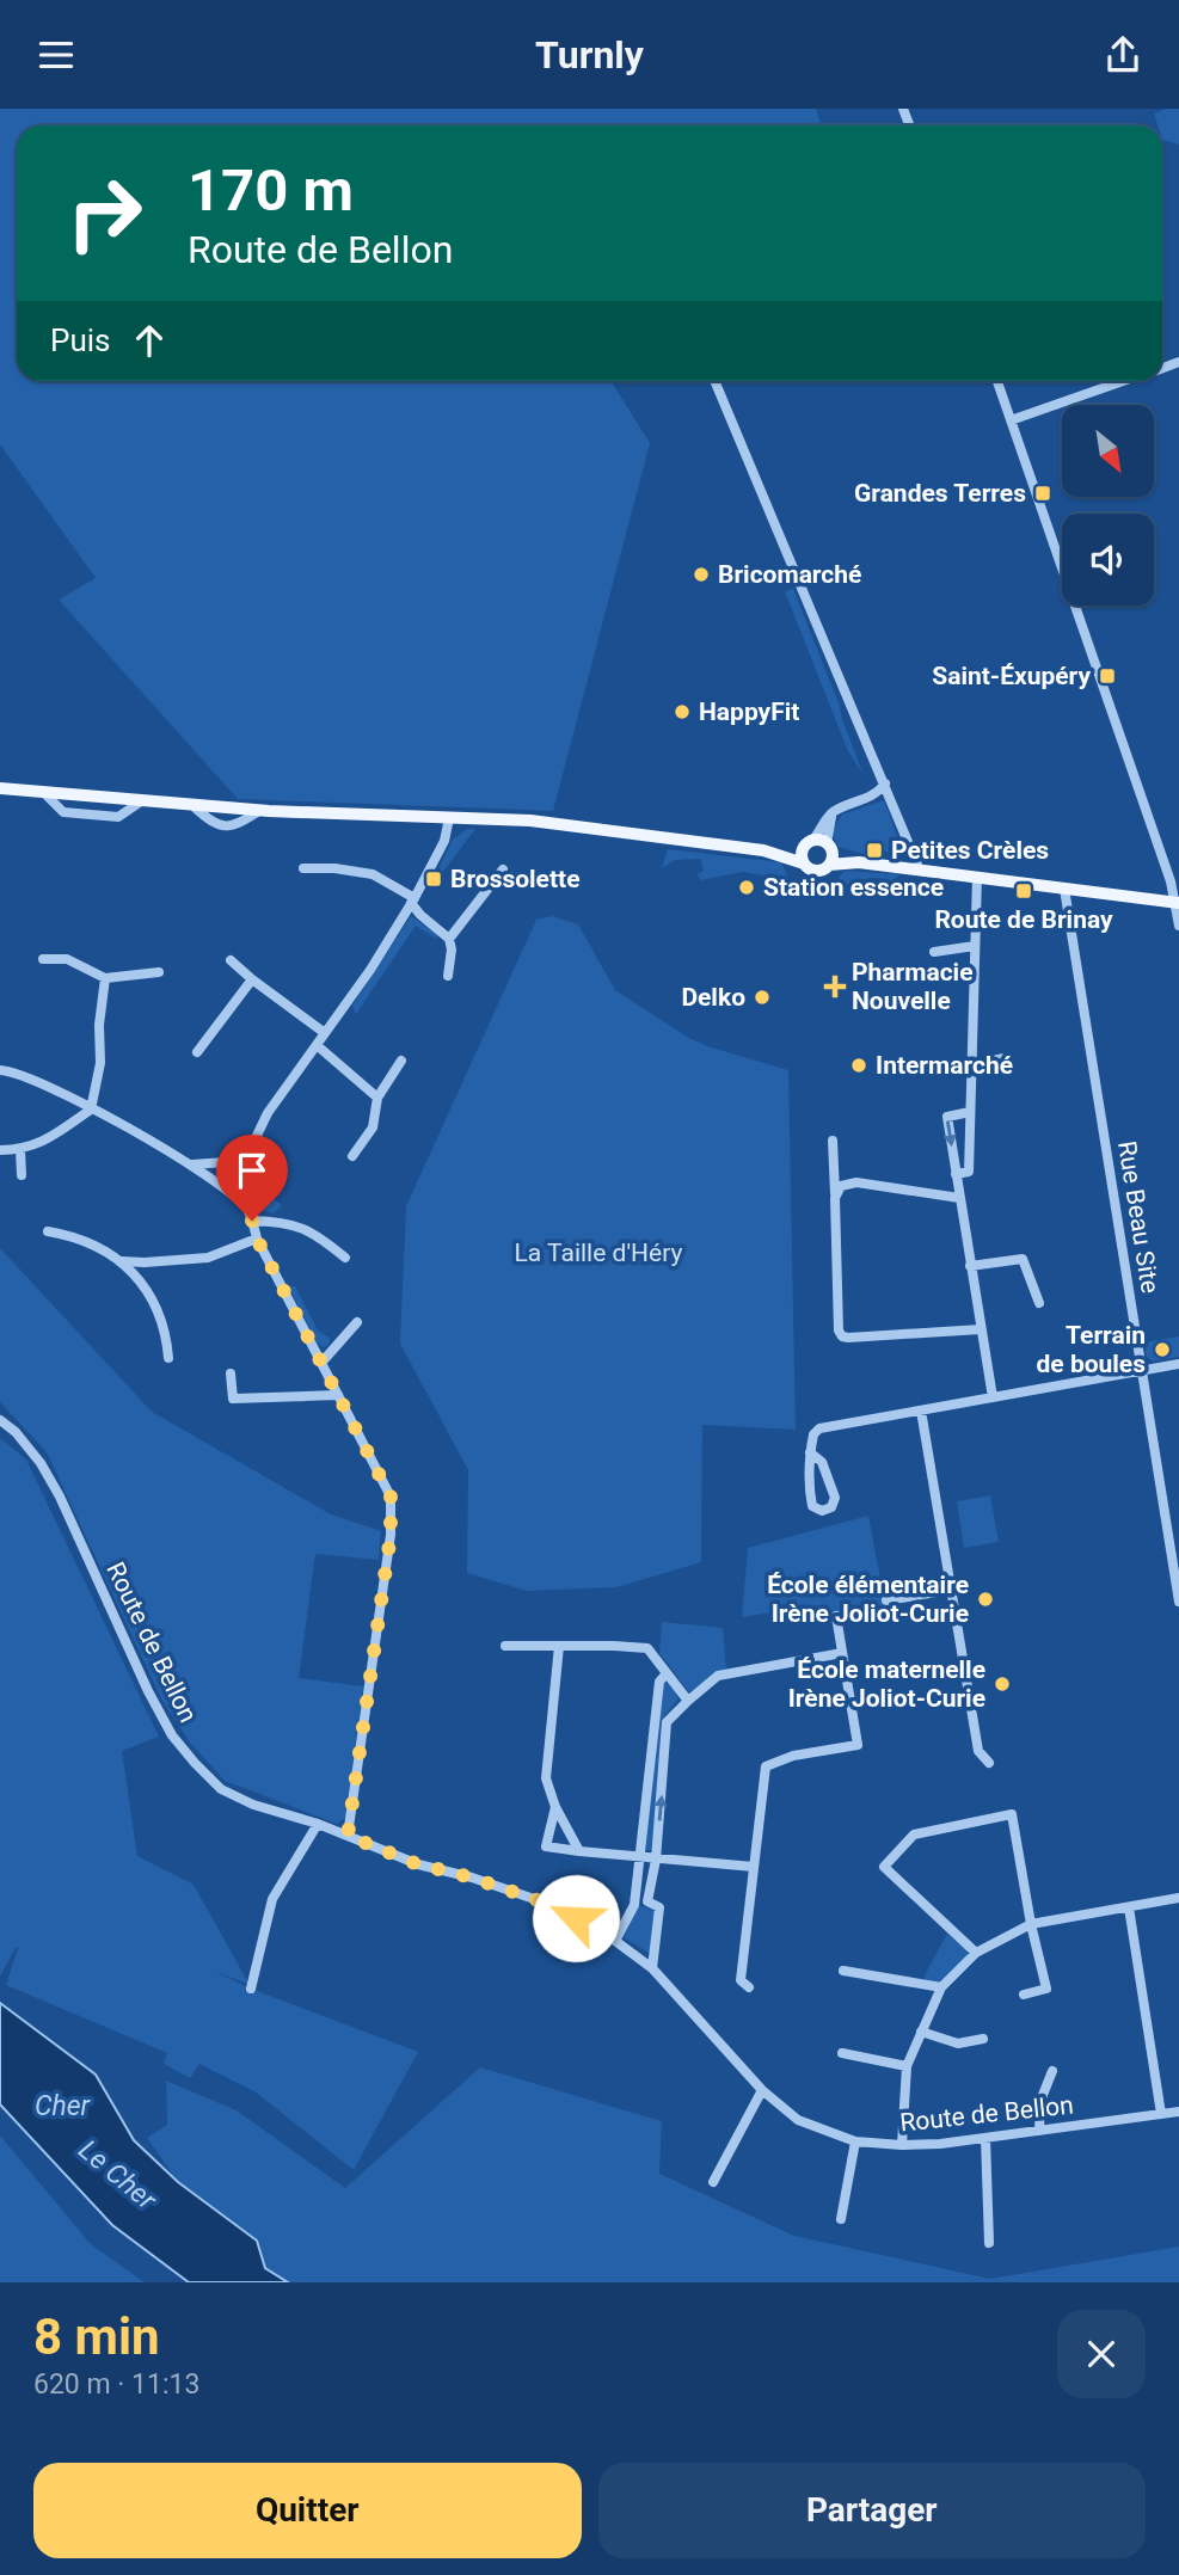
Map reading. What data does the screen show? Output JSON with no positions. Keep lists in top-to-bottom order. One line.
{"streets":{"street":["Rue Beau Site","Route de Bellon"]},"water":["Cher","Le Cher"],"parks":["La Taille d'Héry"],"places":{"transit":["Grandes Terres","Saint-Éxupéry","Petites Crèles","Brossolette","Route de Brinay"],"other":["Bricomarché","HappyFit","Station essence","Delko","Intermarché","Terrain de boules","École élémentaire Irène Joliot-Curie","École maternelle Irène Joliot-Curie"],"health":["Pharmacie Nouvelle"]},"north":"bottom right","page":{"header":"Turnly","turn":["170 m","Route de Bellon"],"then":"Puis","heading":["8 min","620 m · 11:13"],"buttons":["Quitter","Partager"]}}
